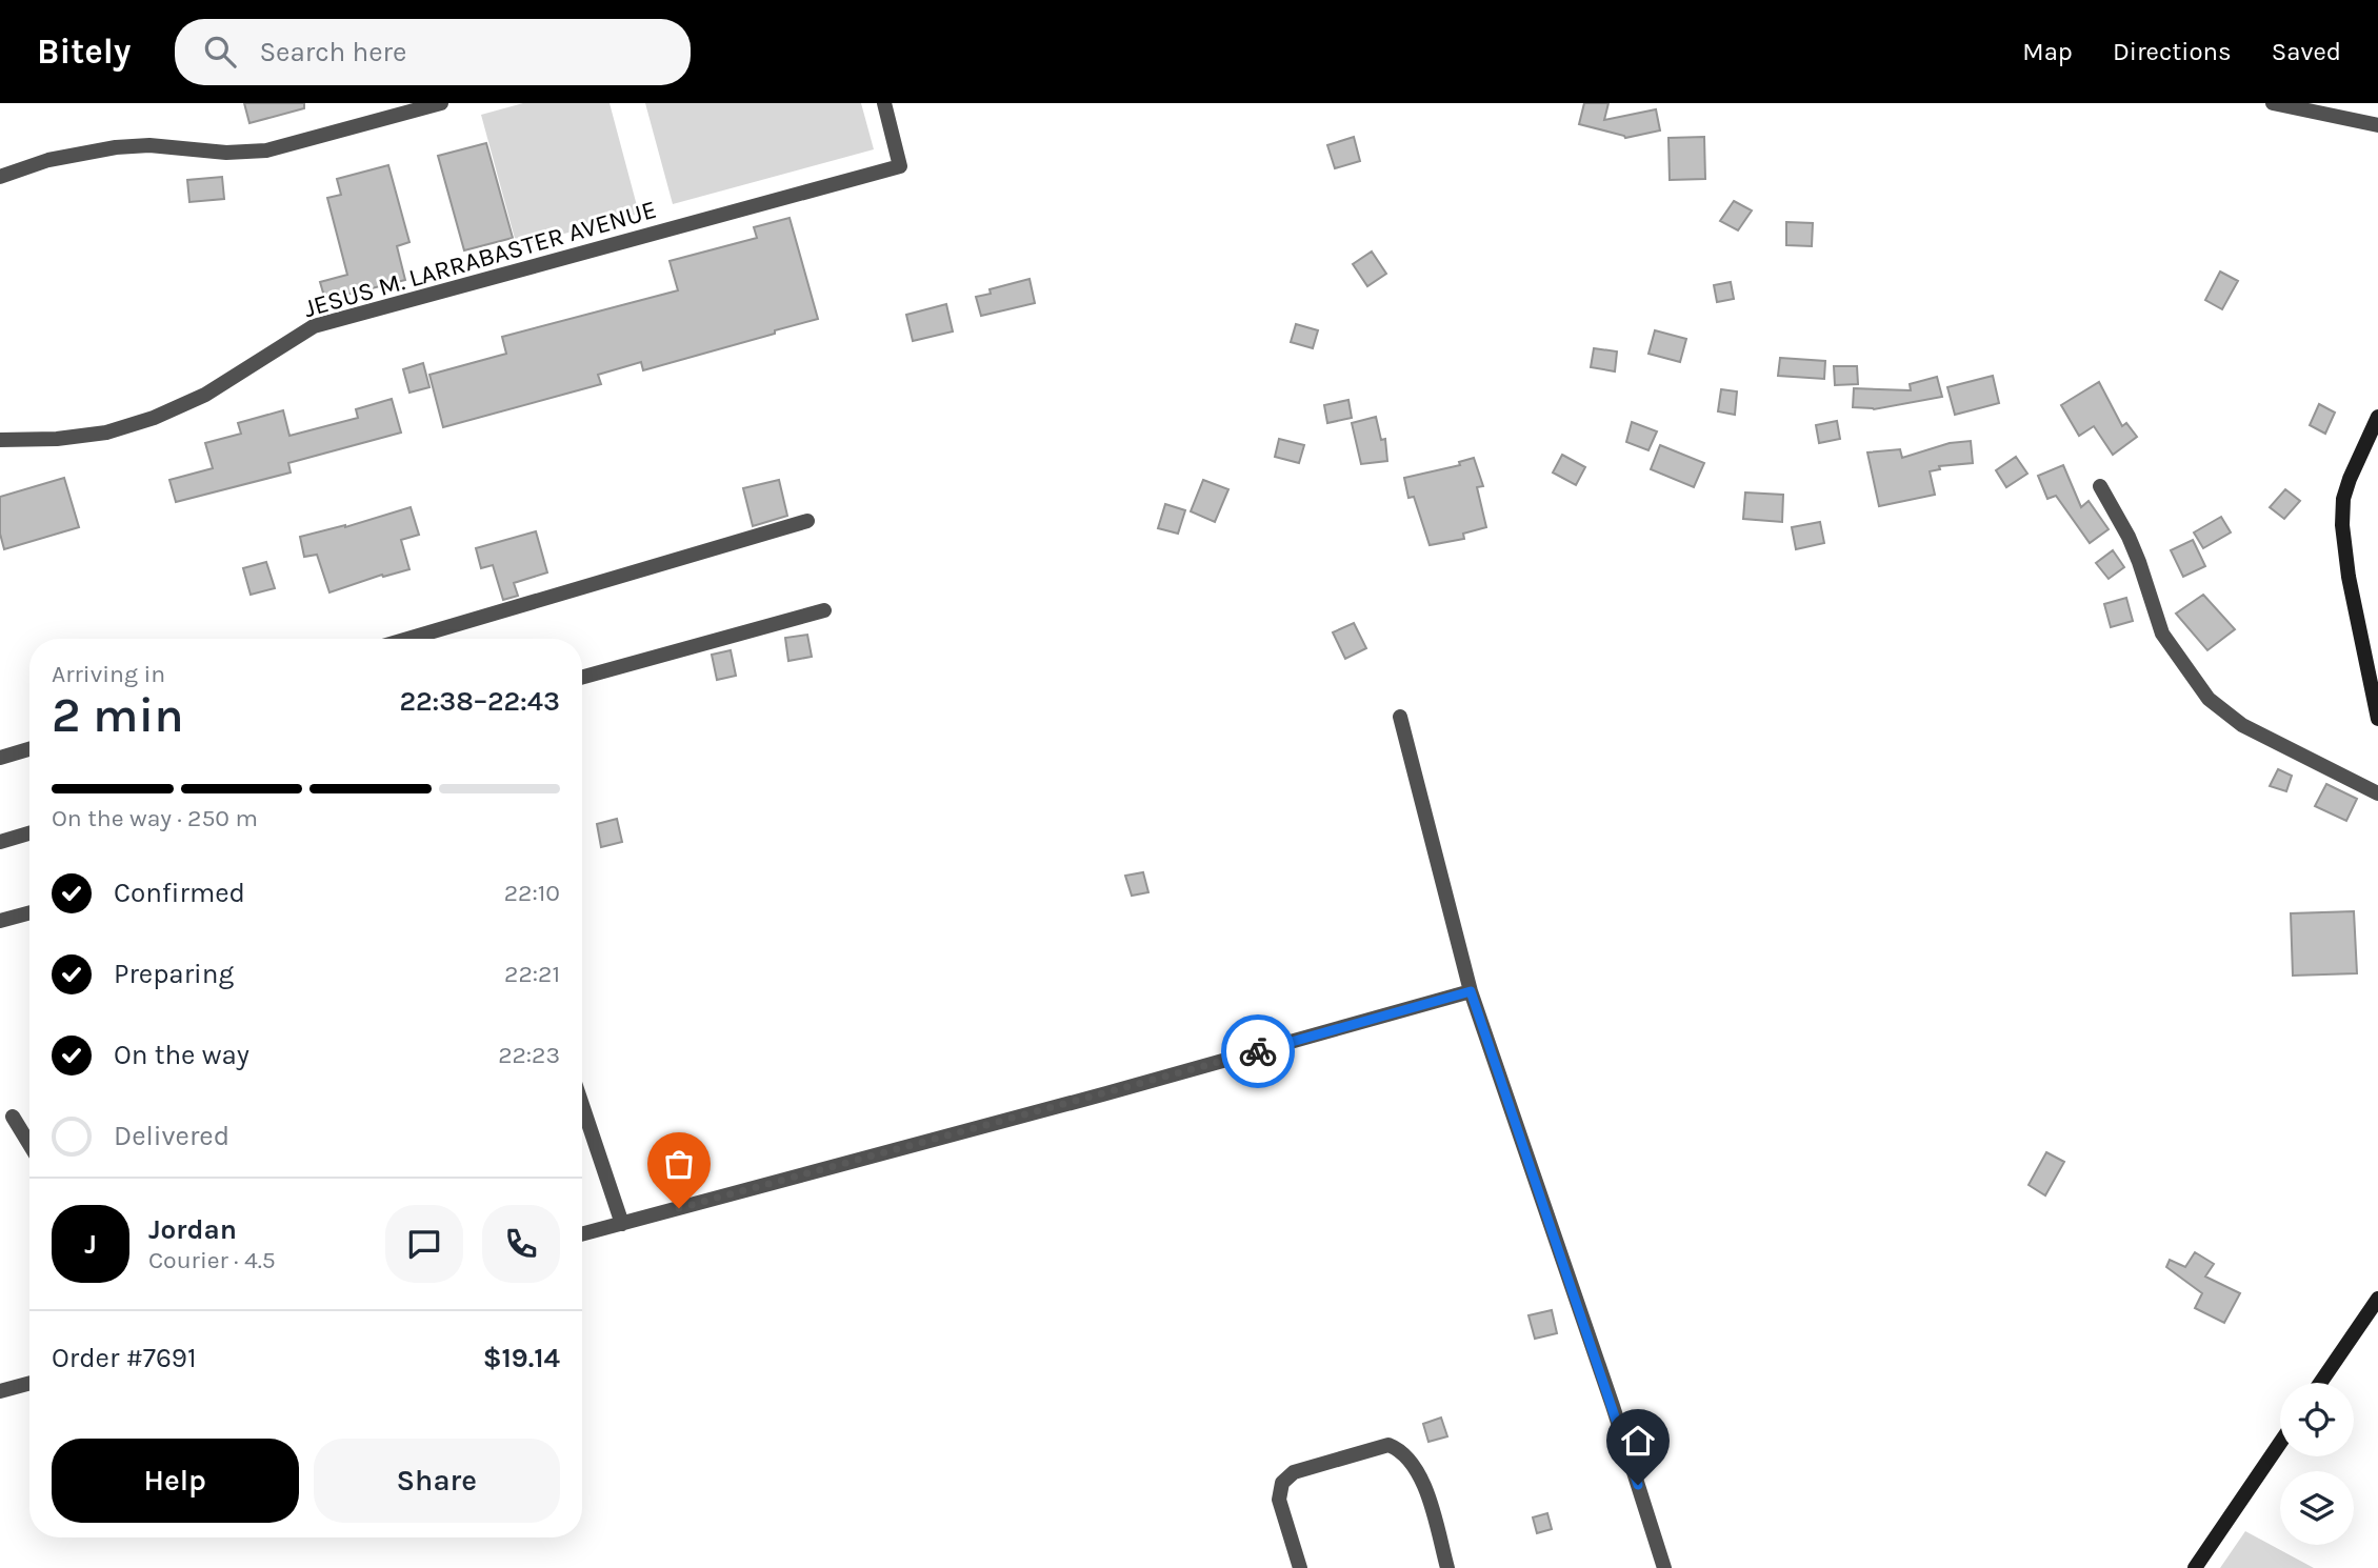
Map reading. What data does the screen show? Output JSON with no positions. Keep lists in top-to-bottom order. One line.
{"streets":{"street":["JESUS M. LARRABASTER AVENUE"]},"page":{"header":"Bitely","search":"Search here","nav":["Map","Directions","Saved"],"heading":["2 min","Arriving in","22:38–22:43"],"panel":["Jordan","Courier · 4.5","Order #7691","$19.14"],"bar":"On the way · 250 m","list":[["Confirmed","22:10"],["Preparing","22:21"],["On the way","22:23"],"Delivered"],"round":"J","buttons":["Help","Share"]}}
